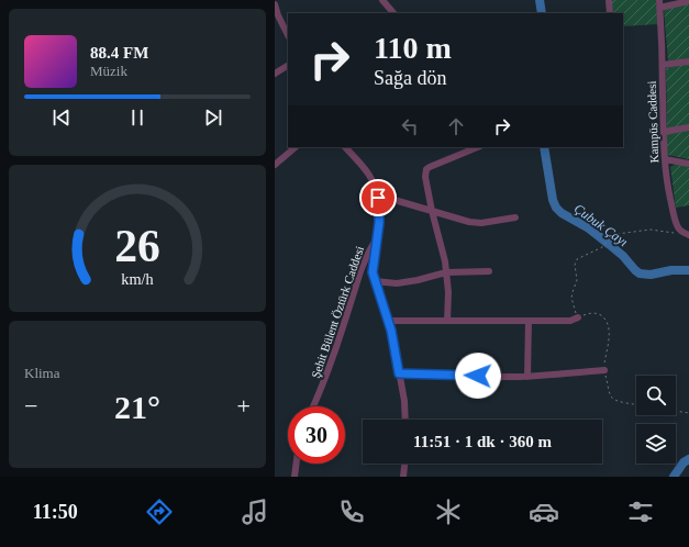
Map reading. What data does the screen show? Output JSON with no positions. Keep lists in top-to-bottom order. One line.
{"streets":{"street":["Kampüs Caddesi","Şehit Bülent Öztürk Caddesi"]},"water":["Çubuk Çayı"],"page":{"turn":["110 m","Sağa dön"],"song":["88.4 FM","Müzik"],"tile":"Klima","heat":["−","21°","+"],"limit":"30","trip":"11:51 · 1 dk · 360 m","tabs":"11:50","gauge":["26","km/h"]}}
